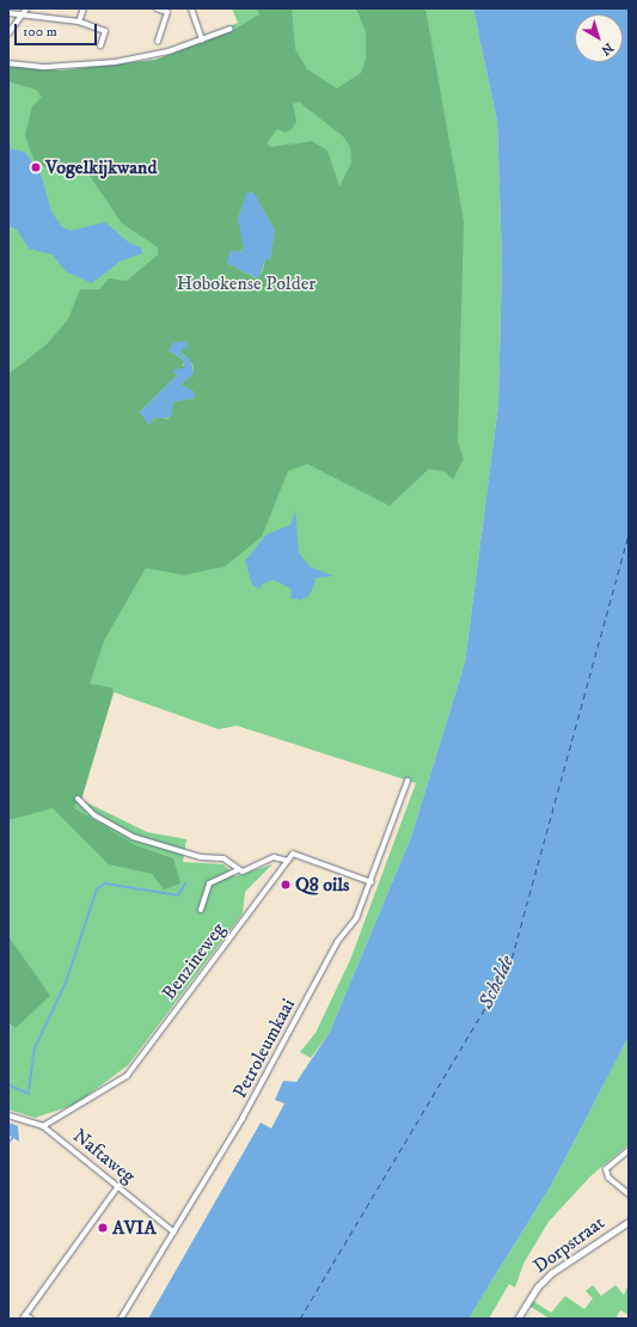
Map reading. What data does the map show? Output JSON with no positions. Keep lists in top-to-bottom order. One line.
{"streets":{"street":["Benzineweg","Petroleumkaai","Naftaweg","Dorpstraat"]},"crossings":[["Benzineweg","Naftaweg"],["Petroleumkaai","Naftaweg"]],"water":["Schelde"],"parks":["Hobokense Polder"],"places":["Vogelkijkwand","Q8 oils","AVIA"],"scale_bar":"100 m","north":"bottom right"}
